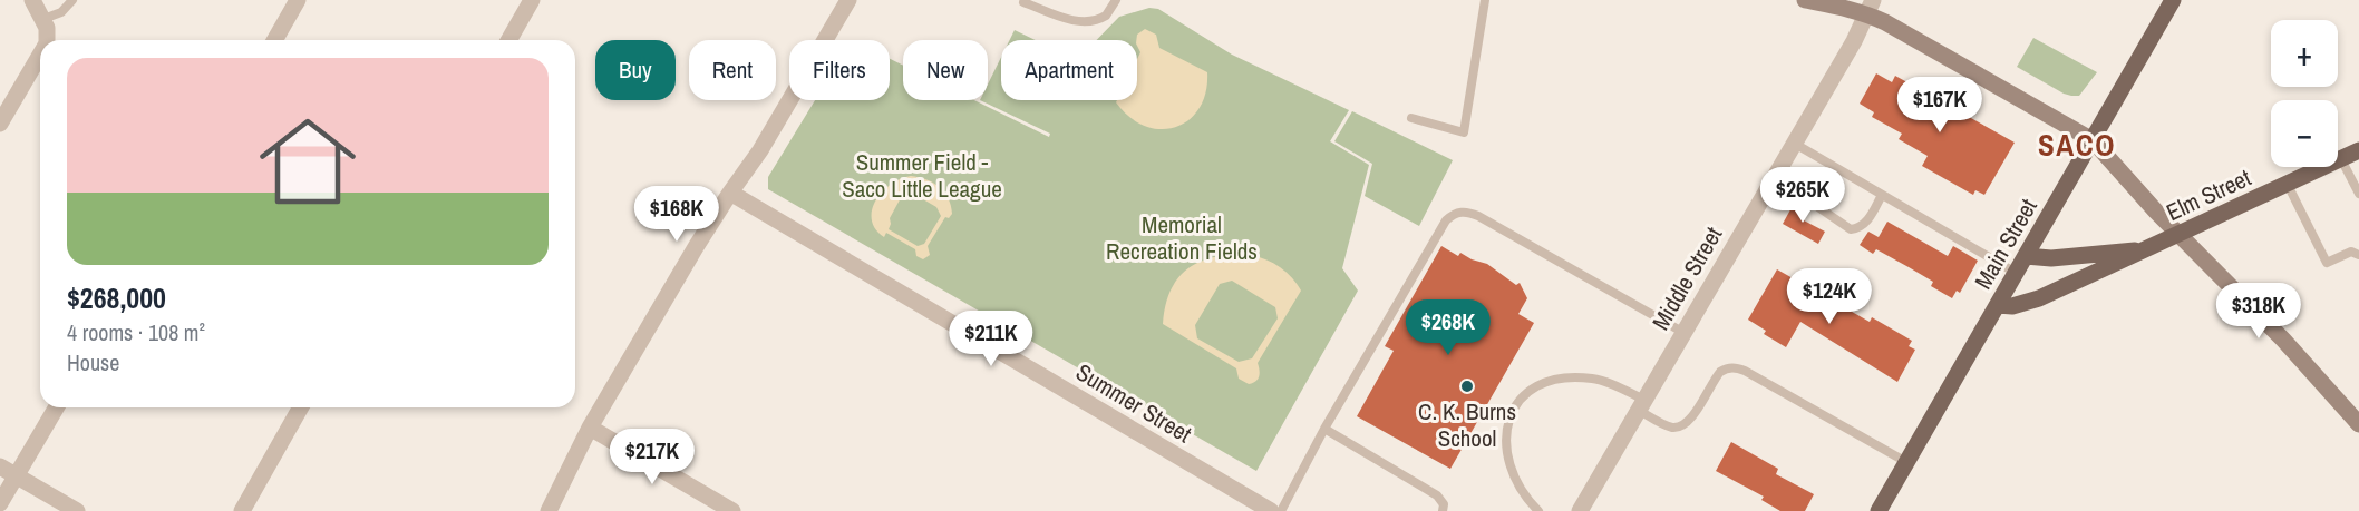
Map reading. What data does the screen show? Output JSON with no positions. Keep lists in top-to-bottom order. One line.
{"streets":{"main road":["Elm Street","Main Street"],"street":["Middle Street","Summer Street"]},"crossings":[["Elm Street","Main Street"]],"districts":["SACO"],"parks":["Summer Field - Saco Little League","Memorial Recreation Fields"],"places":["C. K. Burns School"],"page":{"map_buttons":["+","−"],"chip":["Buy","Rent","Filters","New","Apartment"],"list":[{"name":"$268,000","note":"4 rooms · 108 m² · House"}],"price":["$167K","$265K","$168K","$124K","$318K","$268K","$211K","$217K"]}}
